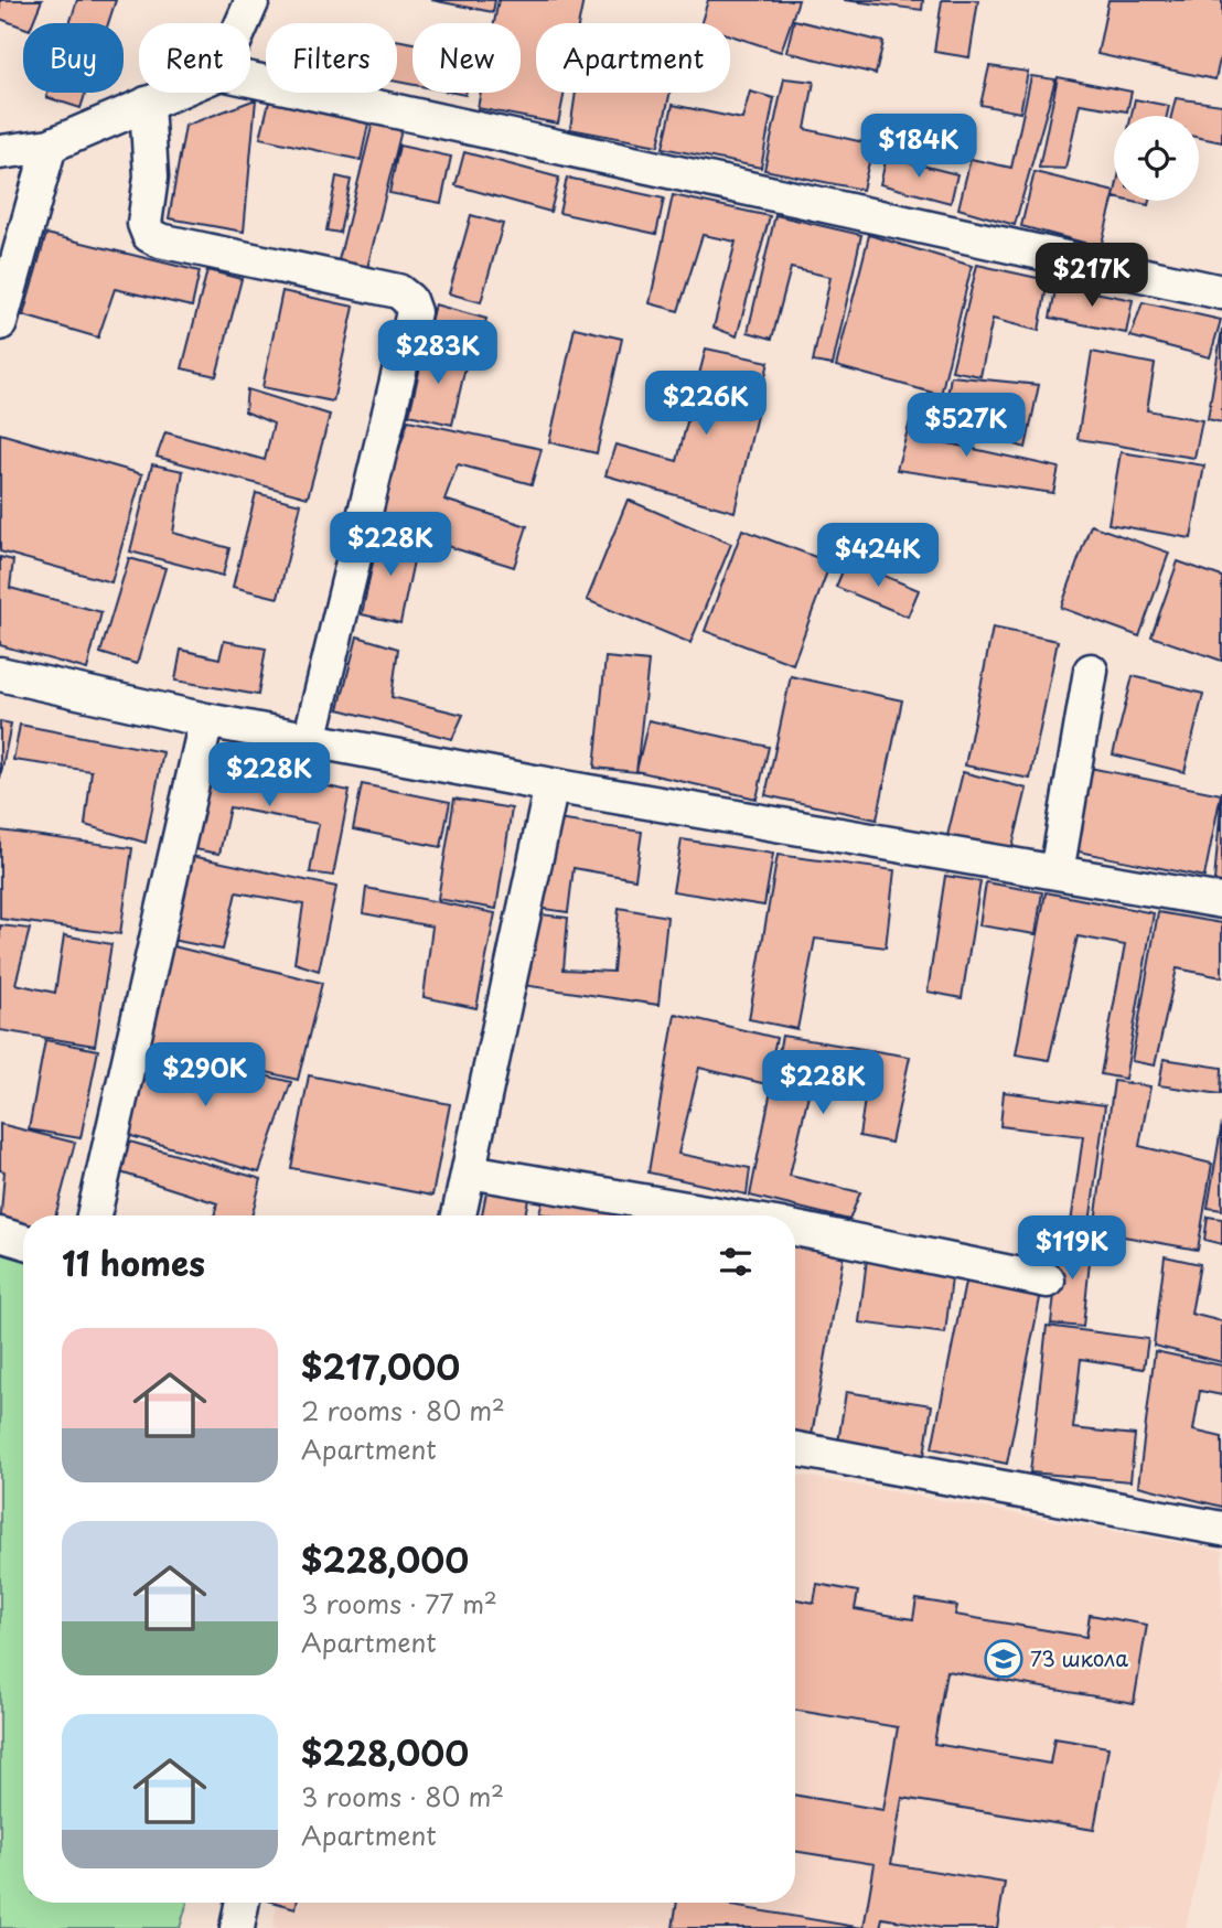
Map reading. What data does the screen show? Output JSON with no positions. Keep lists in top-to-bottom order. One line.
{"places":{"school or university":["73 школа"]},"page":{"chip":["Buy","Rent","Filters","New","Apartment"],"price":["$184K","$217K","$283K","$226K","$527K","$228K","$424K","$228K","$290K","$228K","$119K"],"heading":"11 homes","list":[{"name":"$217,000","note":"2 rooms · 80 m² · Apartment"},{"name":"$228,000","note":"3 rooms · 77 m² · Apartment"},{"name":"$228,000","note":"3 rooms · 80 m² · Apartment"}]}}
